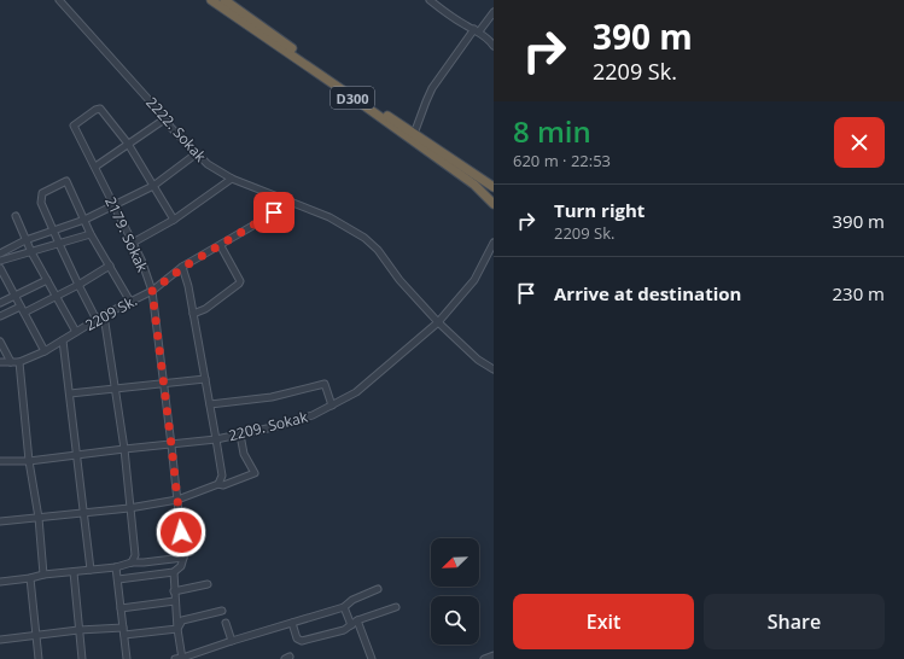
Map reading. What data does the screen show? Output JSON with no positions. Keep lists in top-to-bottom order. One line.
{"streets":{"highway":["D300"],"street":["2222. Sokak","2179. Sokak","2209 Sk.","2209. Sokak"]},"crossings":[["2222. Sokak","2209 Sk."],["2222. Sokak","2209. Sokak"],["2179. Sokak","2209 Sk."],["2179. Sokak","2209. Sokak"]],"north":"bottom left","page":{"turn":["390 m","2209 Sk."],"heading":["8 min","620 m · 22:53"],"list":[{"name":"Turn right","note":"2209 Sk.","value":"390 m"},{"name":"Arrive at destination","value":"230 m"}],"buttons":["Exit","Share"]}}
